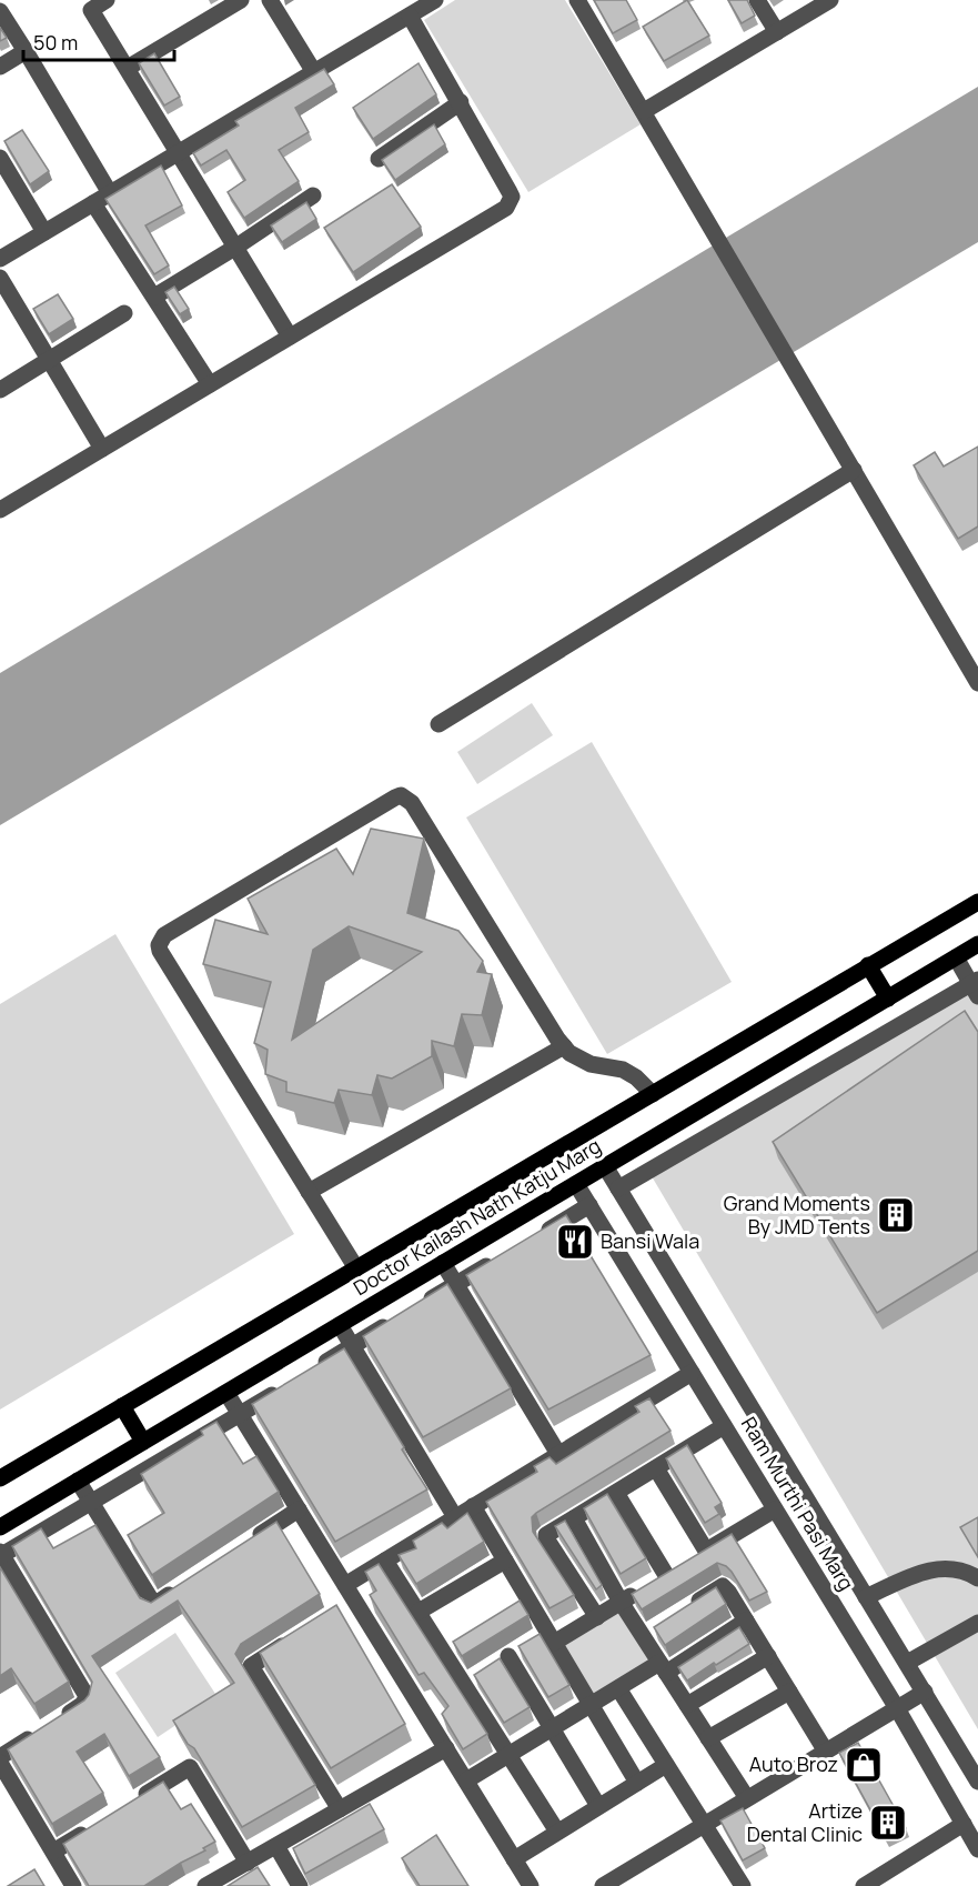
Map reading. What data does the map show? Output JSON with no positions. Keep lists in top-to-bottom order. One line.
{"streets":{"main road":["Doctor Kailash Nath Katju Marg"],"street":["Ram Murthi Pasi Marg"]},"crossings":[["Doctor Kailash Nath Katju Marg","Ram Murthi Pasi Marg"]],"places":{"building":["Grand Moments By JMD Tents","Artize Dental Clinic"],"restaurant":["Bansi Wala"],"shop":["Auto Broz"]},"scale_bar":"50 m"}
